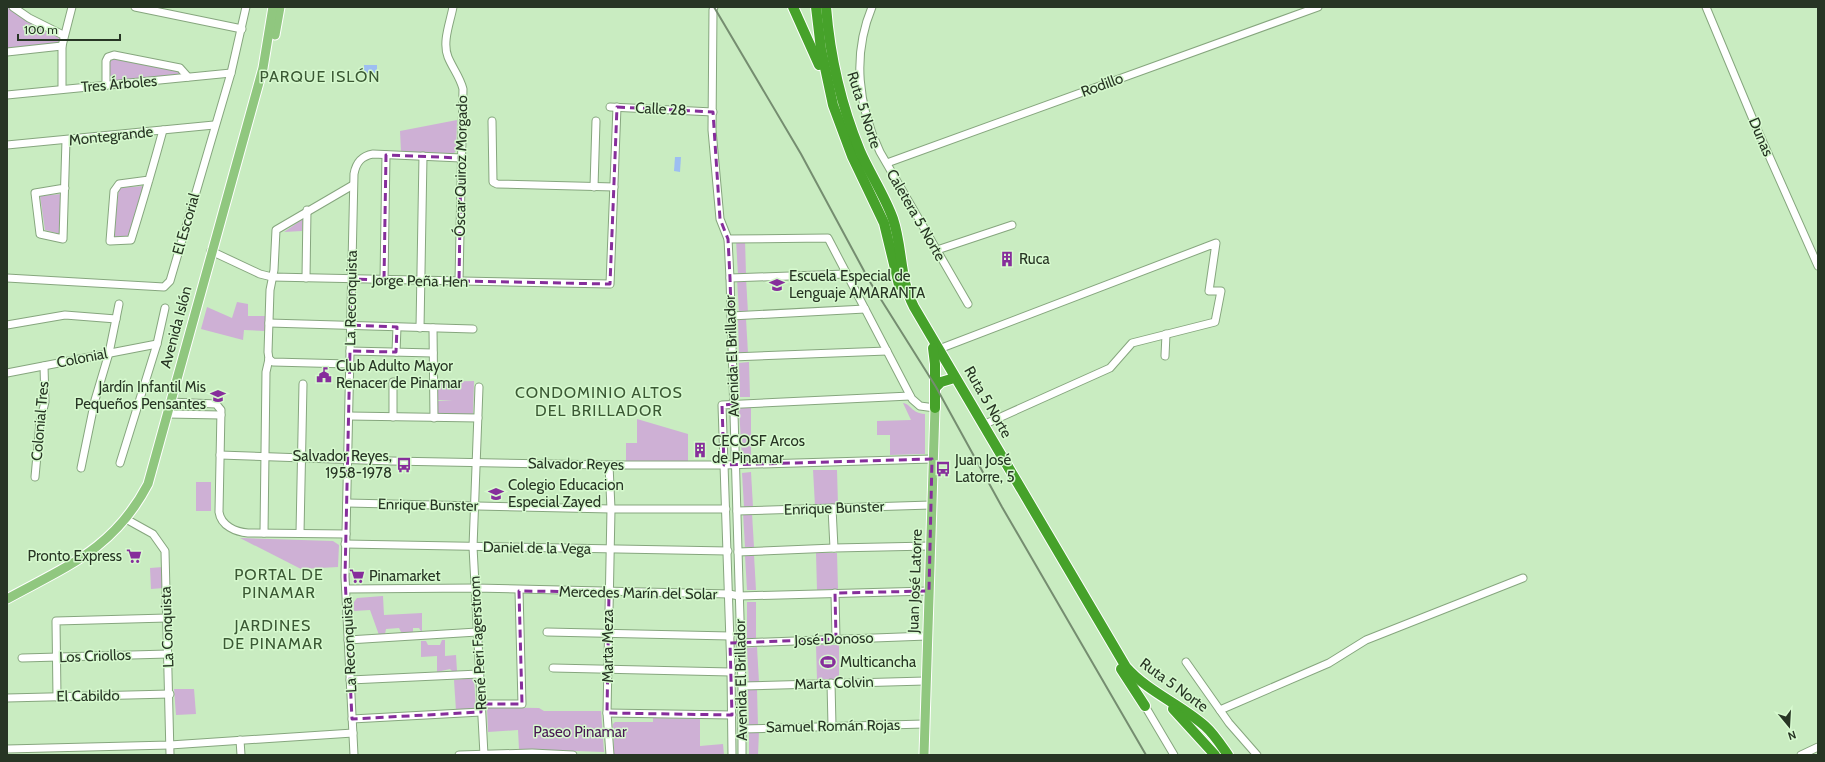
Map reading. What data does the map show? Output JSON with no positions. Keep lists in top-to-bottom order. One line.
{"streets":{"highway":["Ruta 5 Norte"],"main road":["Avenida Islón","Juan José Latorre"],"street":["Tres Árboles","Rodillo","Calle 28","Montegrande","Dunas","Óscar Quiroz Morgado","Caletera 5 Norte","El Escorial","Jorge Peña Hen","La Reconquista","Avenida El Brillador","Colonial","Colonial Tres","Salvador Reyes","Enrique Bunster","Daniel de la Vega","Mercedes Marín del Solar","La Conquista","José Donoso","René Peri Fagerstrom","Marta Meza","Los Criollos","Marta Colvin","El Cabildo","Samuel Román Rojas"]},"crossings":[["Tres Árboles","El Escorial"],["Rodillo","Caletera 5 Norte"],["Calle 28","Jorge Peña Hen"],["Calle 28","Avenida El Brillador"],["Montegrande","El Escorial"],["Óscar Quiroz Morgado","Jorge Peña Hen"],["Jorge Peña Hen","La Reconquista"],["Jorge Peña Hen","Avenida Islón"],["La Reconquista","Salvador Reyes"],["La Reconquista","Enrique Bunster"],["La Reconquista","Daniel de la Vega"],["La Reconquista","Mercedes Marín del Solar"],["Avenida Islón","La Conquista"],["Avenida El Brillador","Salvador Reyes"],["Avenida El Brillador","Enrique Bunster"],["Avenida El Brillador","Daniel de la Vega"],["Avenida El Brillador","Mercedes Marín del Solar"],["Avenida El Brillador","José Donoso"],["Avenida El Brillador","Marta Colvin"],["Avenida El Brillador","Samuel Román Rojas"],["Colonial","Colonial Tres"],["Salvador Reyes","Juan José Latorre"],["Salvador Reyes","René Peri Fagerstrom"],["Salvador Reyes","Marta Meza"],["Enrique Bunster","Juan José Latorre"],["Enrique Bunster","René Peri Fagerstrom"],["Enrique Bunster","Marta Meza"],["Daniel de la Vega","René Peri Fagerstrom"],["Daniel de la Vega","Marta Meza"],["Juan José Latorre","Mercedes Marín del Solar"],["Juan José Latorre","José Donoso"],["Juan José Latorre","Marta Colvin"],["Juan José Latorre","Samuel Román Rojas"],["Mercedes Marín del Solar","René Peri Fagerstrom"],["Mercedes Marín del Solar","Marta Meza"],["La Conquista","Los Criollos"],["La Conquista","El Cabildo"]],"districts":["PARQUE ISLÓN","CONDOMINIO ALTOS DEL BRILLADOR","PORTAL DE PINAMAR","JARDINES DE PINAMAR"],"parks":["Paseo Pinamar"],"places":{"building":["Ruca","CECOSF Arcos de Pinamar"],"school or university":["Escuela Especial de Lenguaje AMARANTA","Jardín Infantil Mis Pequeños Pensantes","Colegio Educacion Especial Zayed"],"public building":["Club Adulto Mayor Renacer de Pinamar"],"bus stop":["Salvador Reyes, 1958-1978","Juan José Latorre, 5"],"supermarket":["Pronto Express","Pinamarket"],"sports":["Multicancha"]},"scale_bar":"100 m","north":"bottom"}
